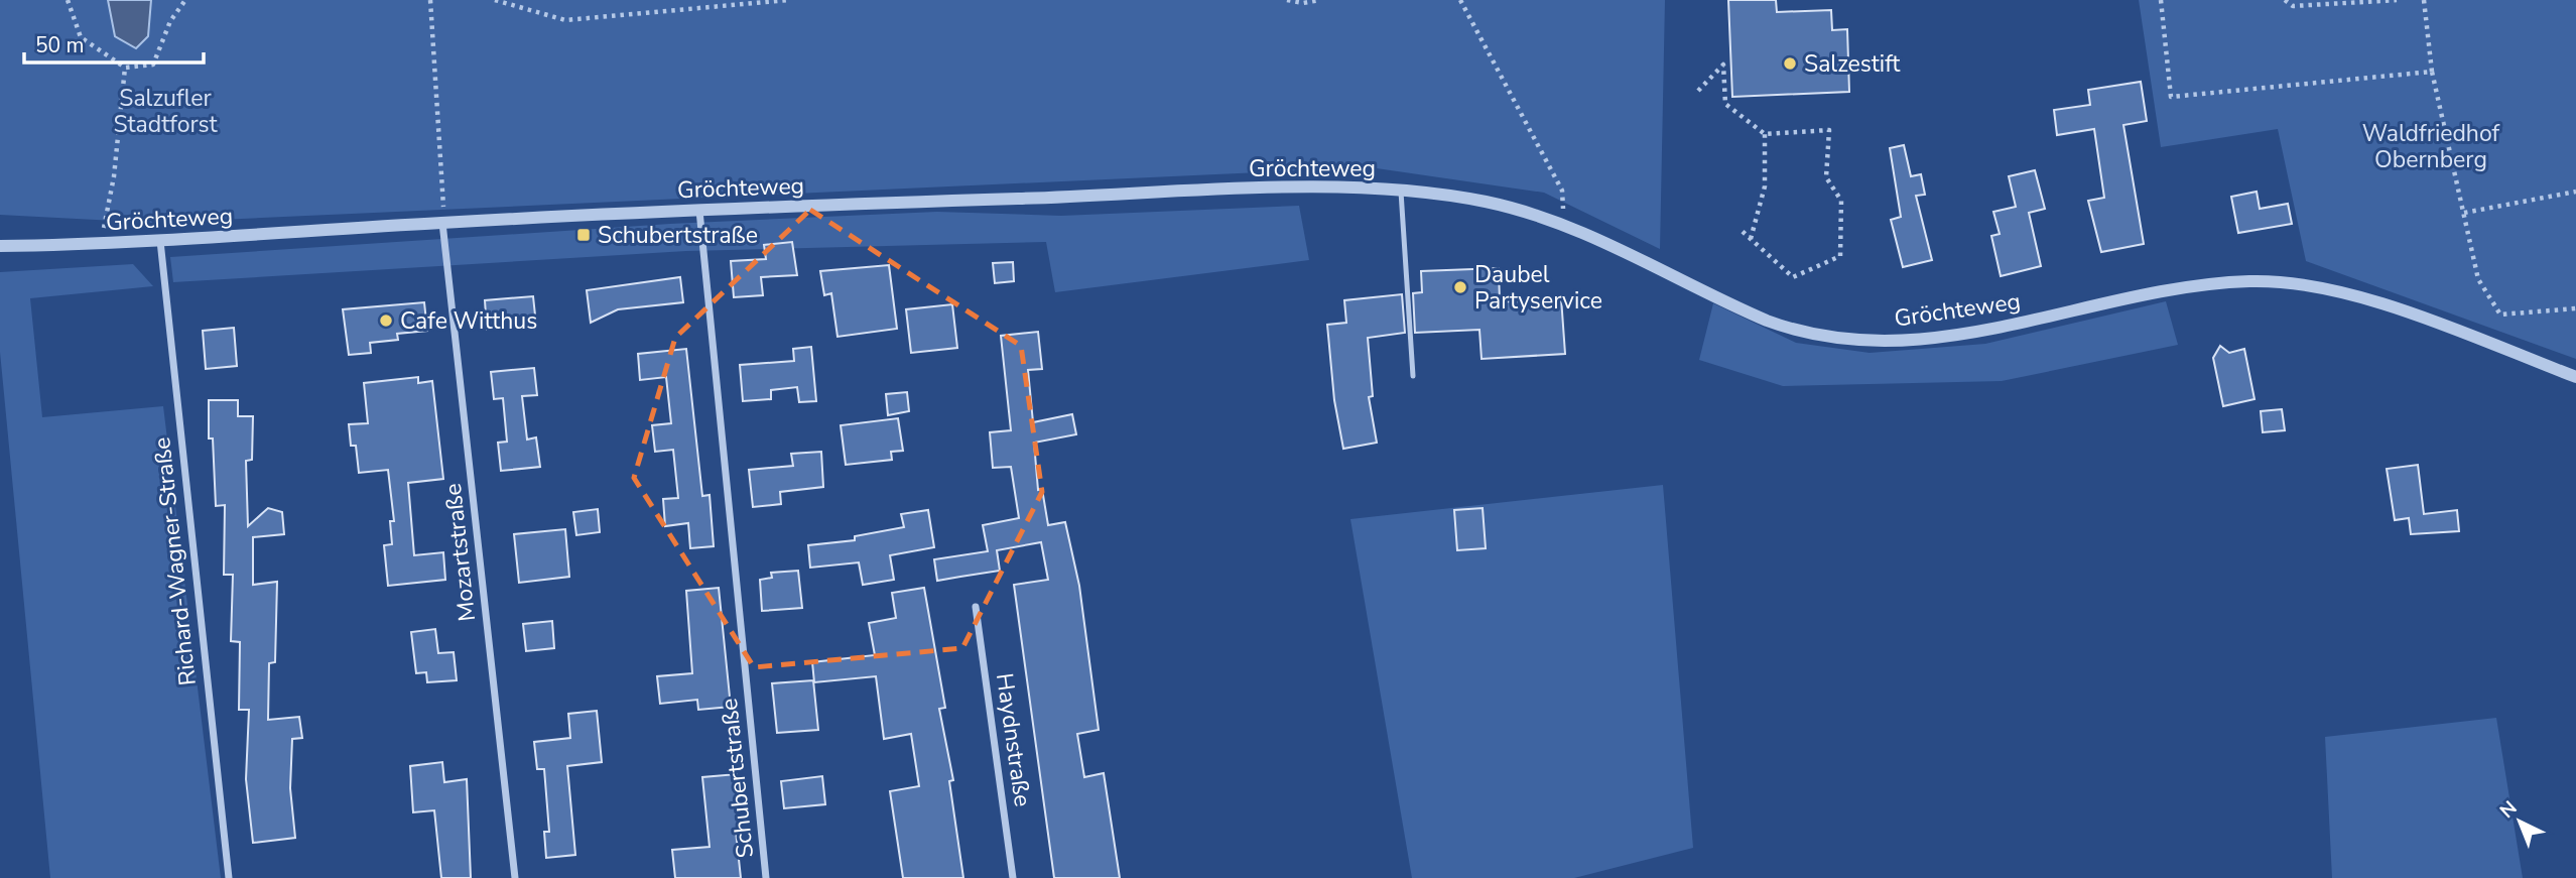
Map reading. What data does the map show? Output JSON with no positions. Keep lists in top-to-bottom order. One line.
{"streets":{"street":["Gröchteweg","Mozartstraße","Richard-Wagner-Straße","Haydnstraße","Schubertstraße"]},"crossings":[["Gröchteweg","Mozartstraße"],["Gröchteweg","Richard-Wagner-Straße"],["Gröchteweg","Schubertstraße"]],"parks":["Salzufler Stadtforst","Waldfriedhof Obernberg"],"places":{"other":["Salzestift","Daubel Partyservice","Cafe Witthus"],"transit":["Schubertstraße"]},"scale_bar":"50 m","north":"top left"}
